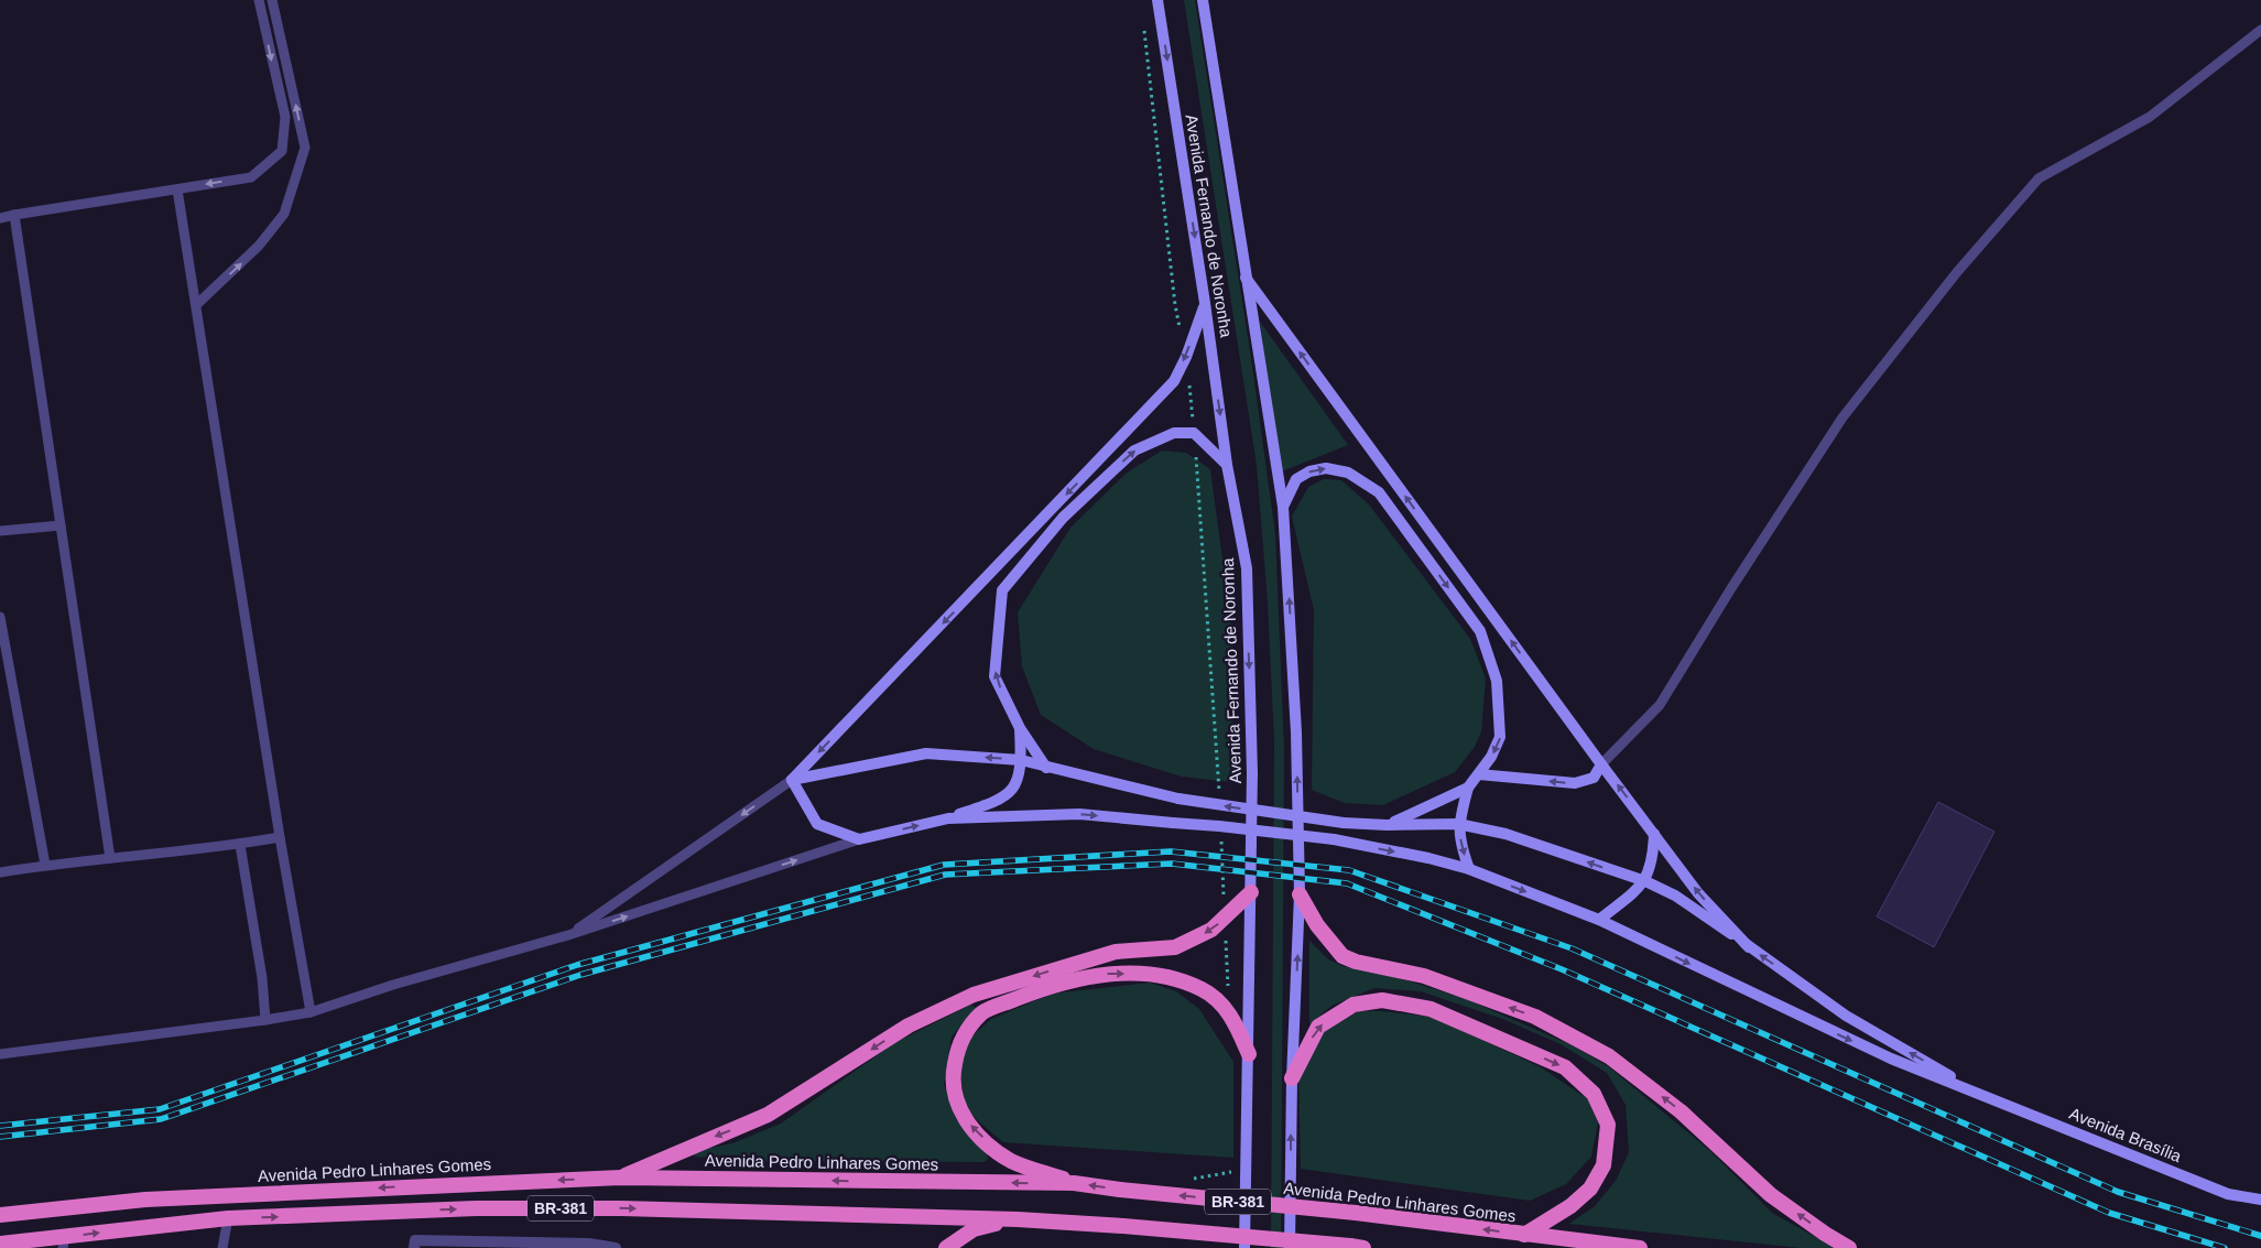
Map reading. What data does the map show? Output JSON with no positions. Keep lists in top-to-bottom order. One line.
{"streets":{"highway":["Avenida Pedro Linhares Gomes","BR-381"],"main road":["Avenida Fernando de Noronha","Avenida Brasília"]}}
